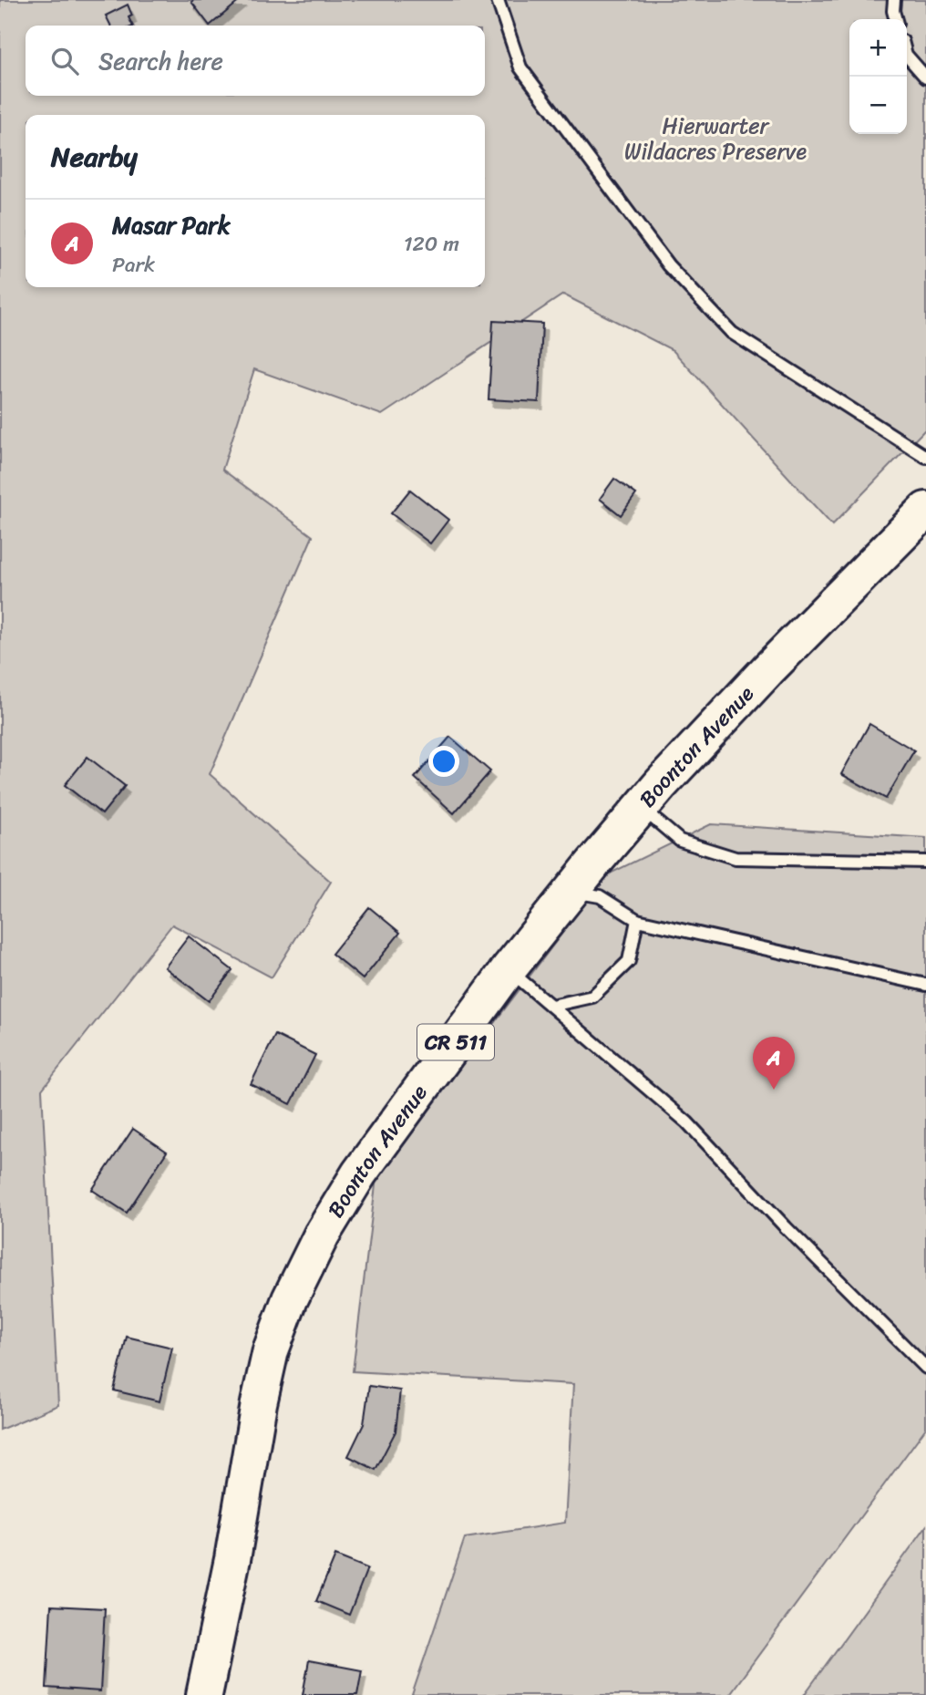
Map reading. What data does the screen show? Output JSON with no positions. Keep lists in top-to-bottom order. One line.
{"streets":{"main road":["Boonton Avenue","CR 511"]},"parks":["Hierwarter Wildacres Preserve"],"page":{"map_buttons":["+","−"],"search":"Search here","heading":"Nearby","list":[{"mark":"A","name":"Masar Park","note":"Park","value":"120 m"}],"pins":"A"}}
